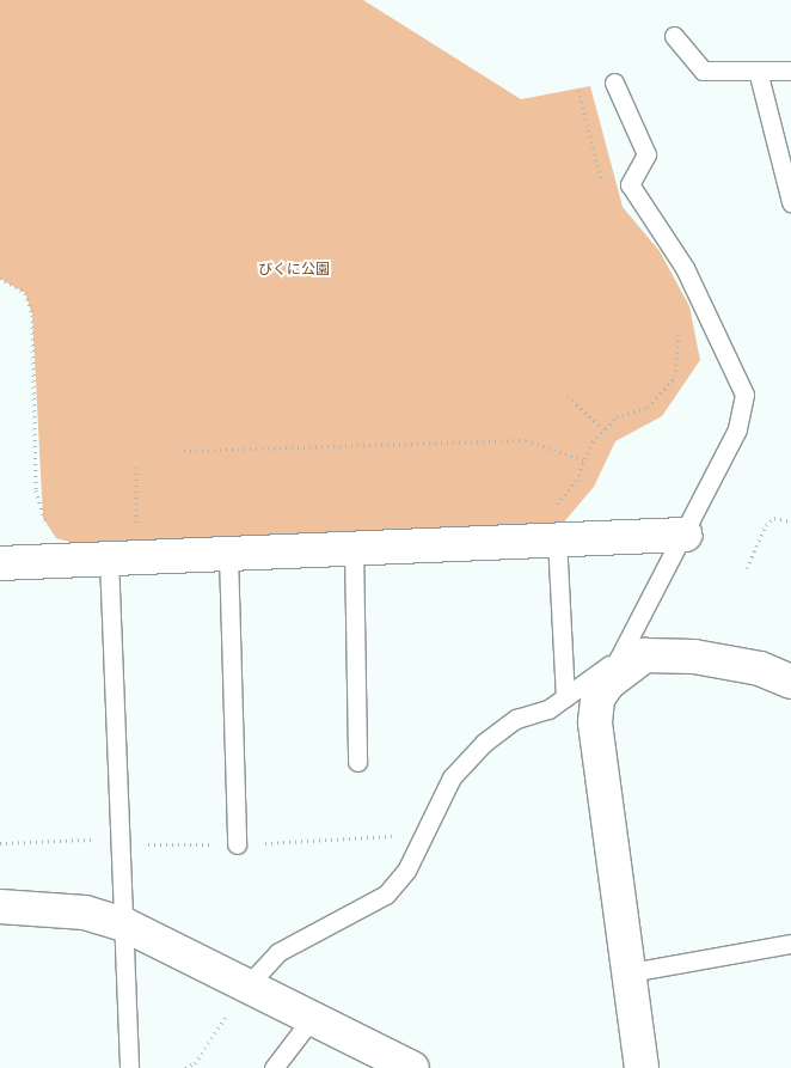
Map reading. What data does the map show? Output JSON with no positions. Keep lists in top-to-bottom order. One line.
{"parks":["びくに公園"]}
